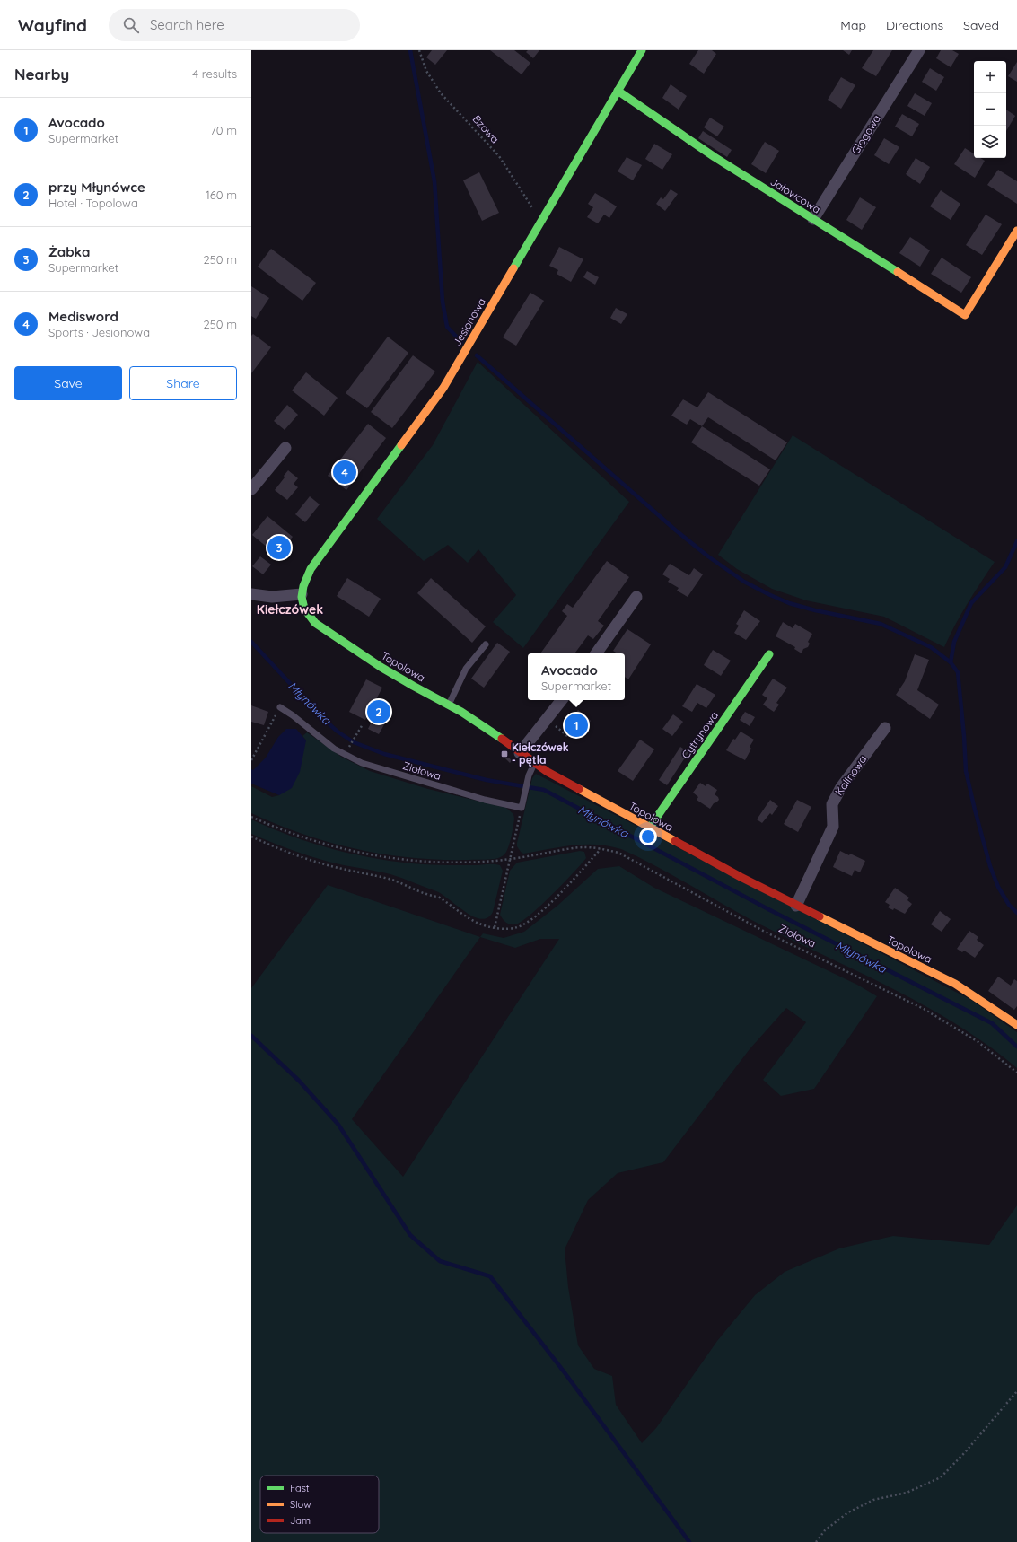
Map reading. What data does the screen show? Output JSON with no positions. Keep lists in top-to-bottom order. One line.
{"streets":{"street":["Głogowa","Jałowcowa","Jesionowa","Topolowa","Cytrynowa","Kalinowa"],"lane":["Ziołowa"],"path":["Bzowa"]},"crossings":[["Bzowa","Jesionowa"],["Głogowa","Jałowcowa"],["Jałowcowa","Jesionowa"],["Jesionowa","Topolowa"],["Topolowa","Cytrynowa"],["Topolowa","Kalinowa"]],"districts":["Kiełczówek"],"water":["Młynówka"],"places":{"transit":["Kiełczówek - pętla"]},"legend":["Fast","Slow","Jam"],"page":{"header":"Wayfind","search":"Search here","nav":["Map","Directions","Saved"],"heading":["Nearby","4 results"],"map_buttons":["+","−"],"list":[{"mark":"1","name":"Avocado","note":"Supermarket","value":"70 m"},{"mark":"2","name":"przy Młynówce","note":"Hotel · Topolowa","value":"160 m"},{"mark":"3","name":"Żabka","note":"Supermarket","value":"250 m"},{"mark":"4","name":"Medisword","note":"Sports · Jesionowa","value":"250 m"}],"buttons":["Save","Share"],"pins":["4","3","2","1"],"popup":["Avocado","Supermarket"]}}
